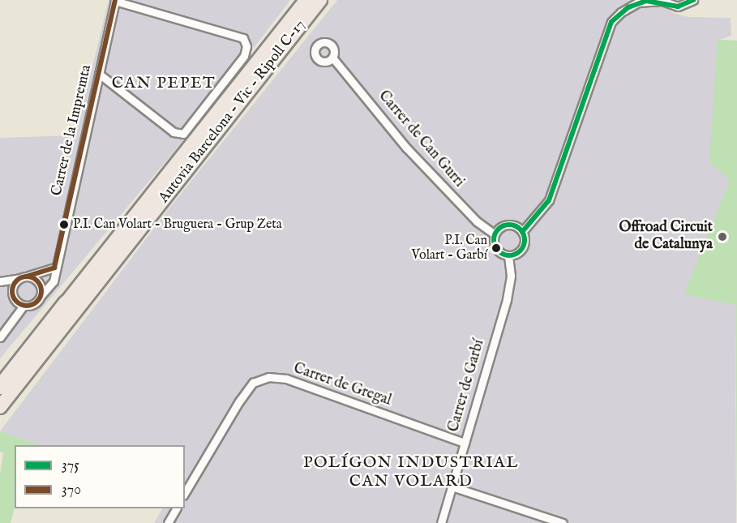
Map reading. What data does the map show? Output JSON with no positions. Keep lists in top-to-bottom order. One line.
{"streets":{"highway":["Autovia Barcelona - Vic - Ripoll C-17"],"street":["Carrer de la Impremta","Carrer de Can Gurri","Carrer de Gregal","Carrer de Garbí"]},"crossings":[["Carrer de Can Gurri","Carrer de Garbí"],["Carrer de Gregal","Carrer de Garbí"]],"districts":["CAN PEPET","POLÍGON INDUSTRIAL CAN VOLARD"],"places":["P.I. Can Volart - Bruguera - Grup Zeta","Offroad Circuit de Catalunya","P.I. Can Volart - Garbí"],"lines":["transit line 375","transit line 370"],"legend":["375","370"]}
